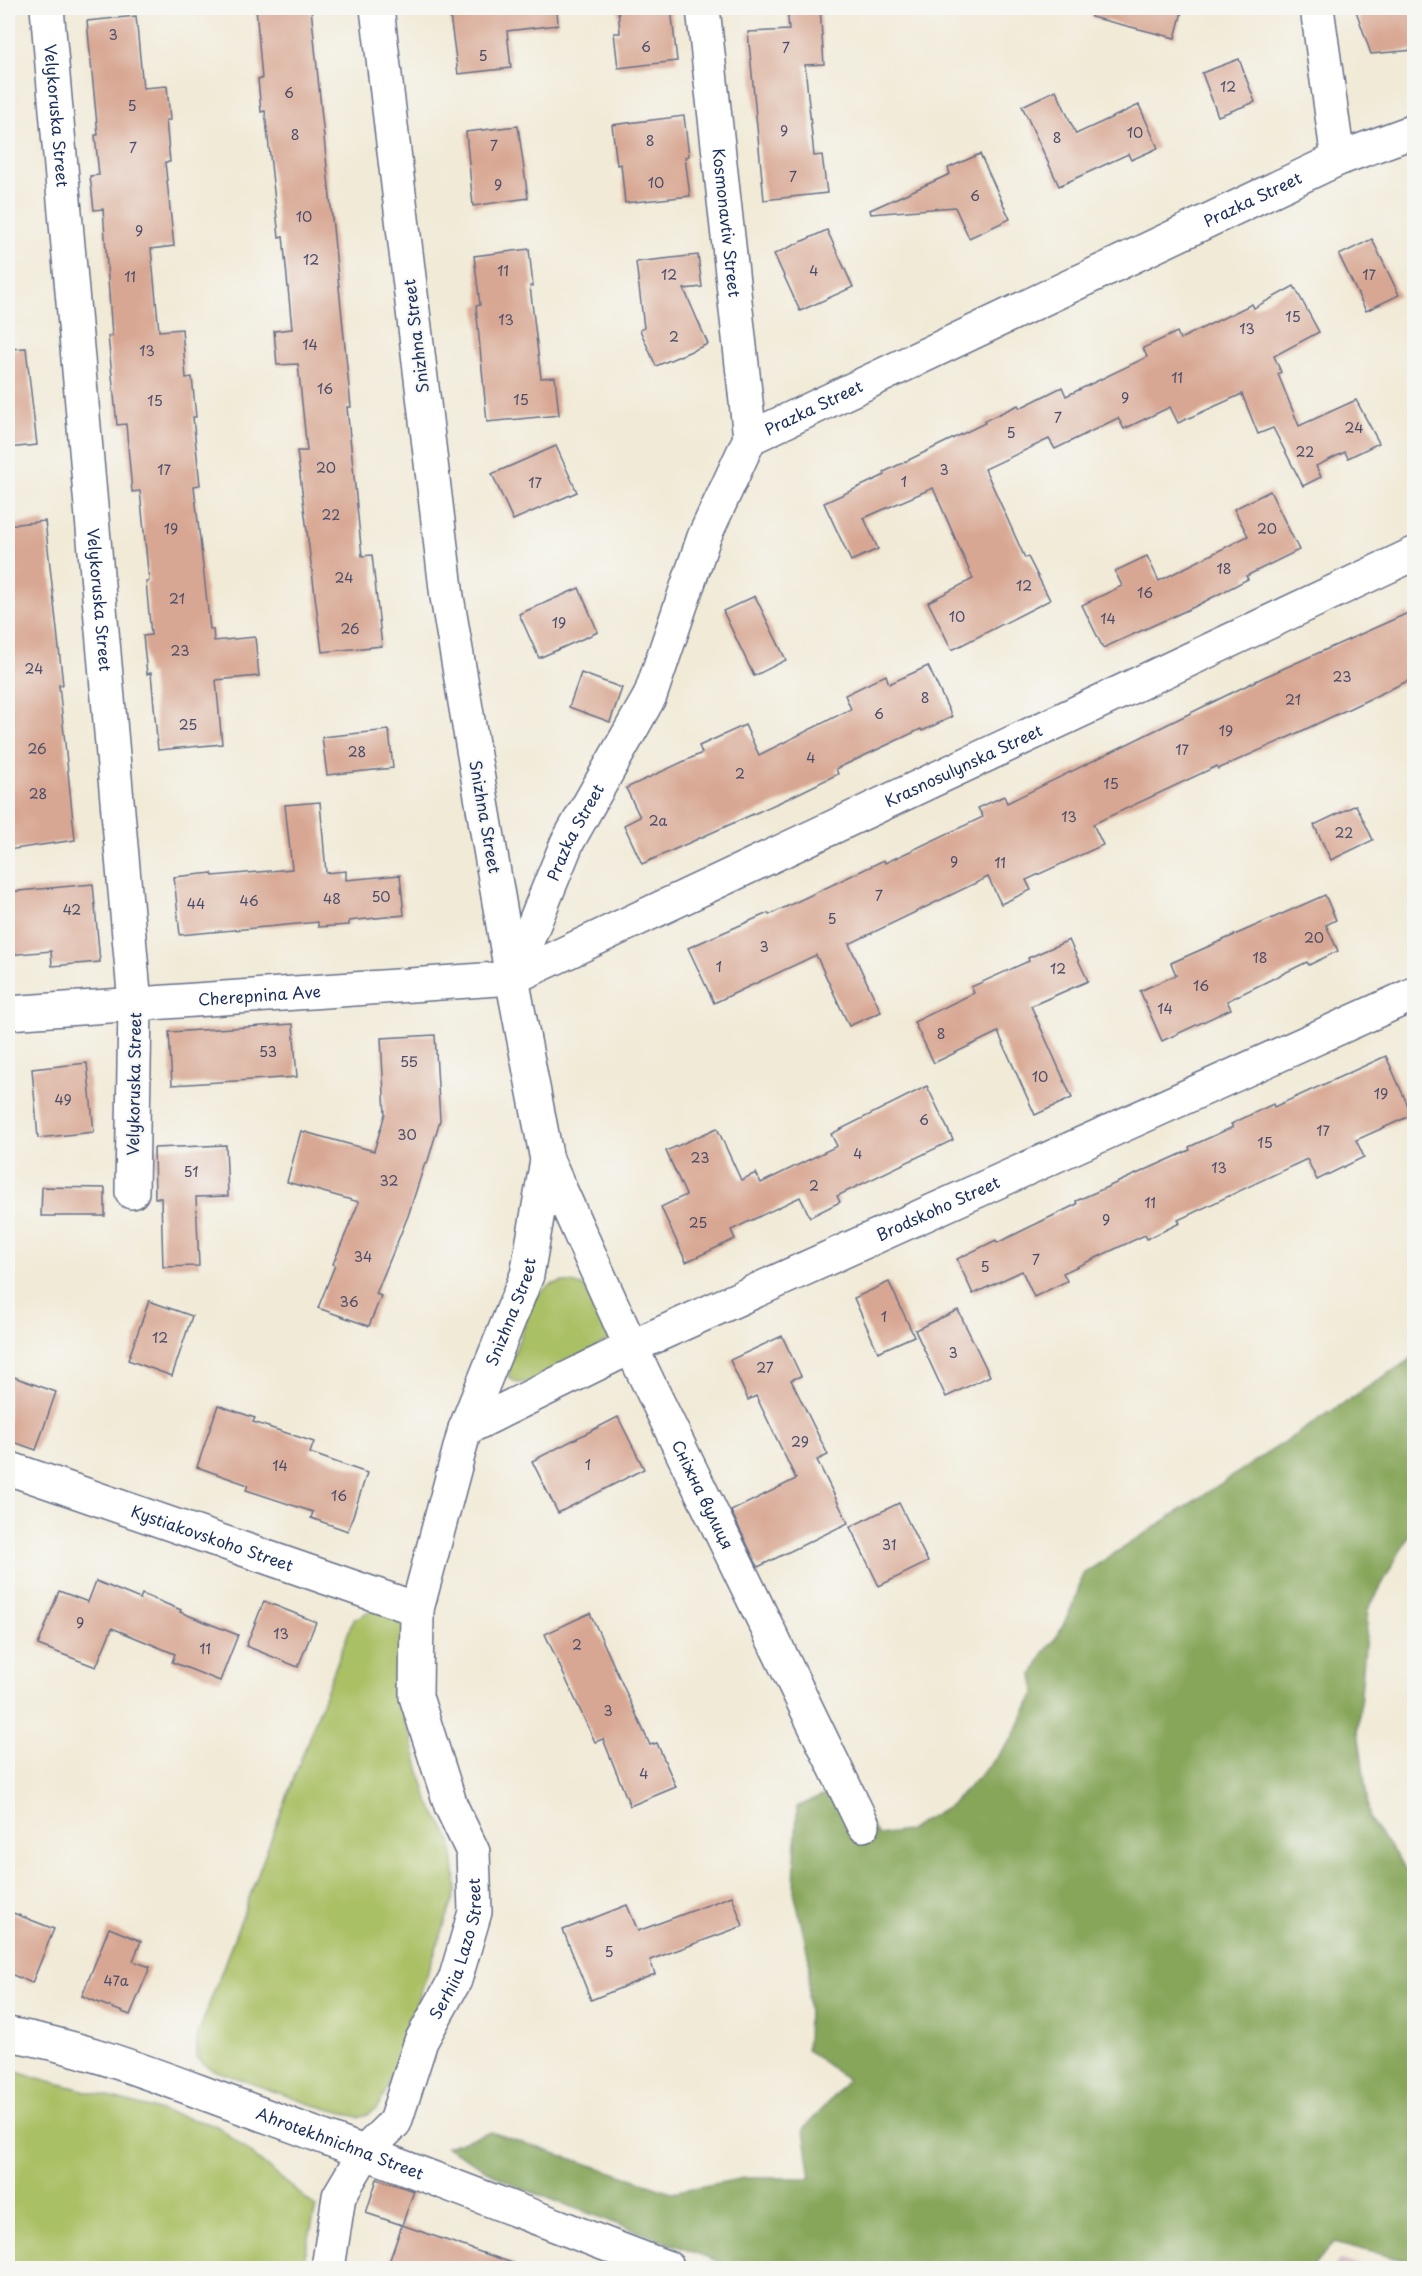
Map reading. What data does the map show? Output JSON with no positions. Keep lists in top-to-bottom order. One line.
{"streets":{"street":["Velykoruska Street","Prazka Street","Kosmonavtiv Street","Snizhna Street","Krasnosulynska Street","Cherepnina Ave","Brodskoho Street","Сніжна вулиця","Kystiakovskoho Street","Serhiia Lazo Street","Ahrotekhnichna Street"]},"crossings":[["Velykoruska Street","Cherepnina Ave"],["Prazka Street","Kosmonavtiv Street"],["Prazka Street","Snizhna Street"],["Prazka Street","Krasnosulynska Street"],["Prazka Street","Cherepnina Ave"],["Snizhna Street","Krasnosulynska Street"],["Snizhna Street","Cherepnina Ave"],["Snizhna Street","Brodskoho Street"],["Snizhna Street","Сніжна вулиця"],["Snizhna Street","Kystiakovskoho Street"],["Snizhna Street","Serhiia Lazo Street"],["Krasnosulynska Street","Cherepnina Ave"],["Brodskoho Street","Сніжна вулиця"],["Kystiakovskoho Street","Serhiia Lazo Street"],["Serhiia Lazo Street","Ahrotekhnichna Street"]],"house_numbers":["3","6","7","5","12","6","5","9","10","8","8","8","7","7","7","10","9","6","10","9","12","11","4","12","17","11","15","13","13","2","14","13","11","16","9","15","15","7","24","5","22","20","17","3","1","17","22","19","20","18","24","12","16","21","10","14","19","26","23","24","23","8","21","6","25","19","26","17","28","4","2","15","28","13","2а","22","9","11","7","50","48","46","44","42","5","20","3","18","1","12","16","14","8","53","55","10","19","49","6","17","30","15","4","23","13","51","32","2","11","9","25","34","7","5","36","1","12","3","27","29","1","14","16","31","9","13","2","11","3","4","5","47а"]}
